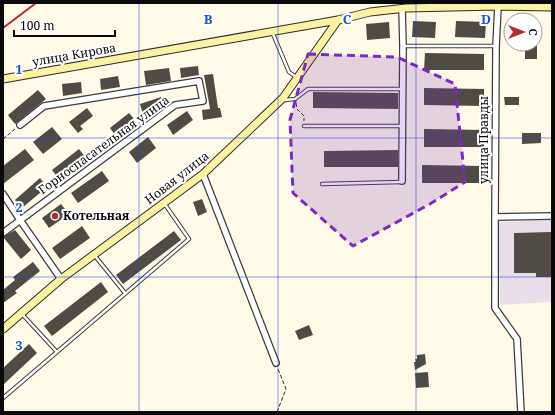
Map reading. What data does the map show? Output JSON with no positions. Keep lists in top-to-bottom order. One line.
{"streets":{"main road":["улица Кирова","Новая улица"],"street":["улица Правды","Горноспасательная улица"]},"crossings":[["улица Кирова","улица Правды"],["улица Кирова","Новая улица"]],"places":["Котельная"],"scale_bar":"100 m","north":"right","grid":{"columns":["B","C","D"],"rows":["1","2","3"]}}
